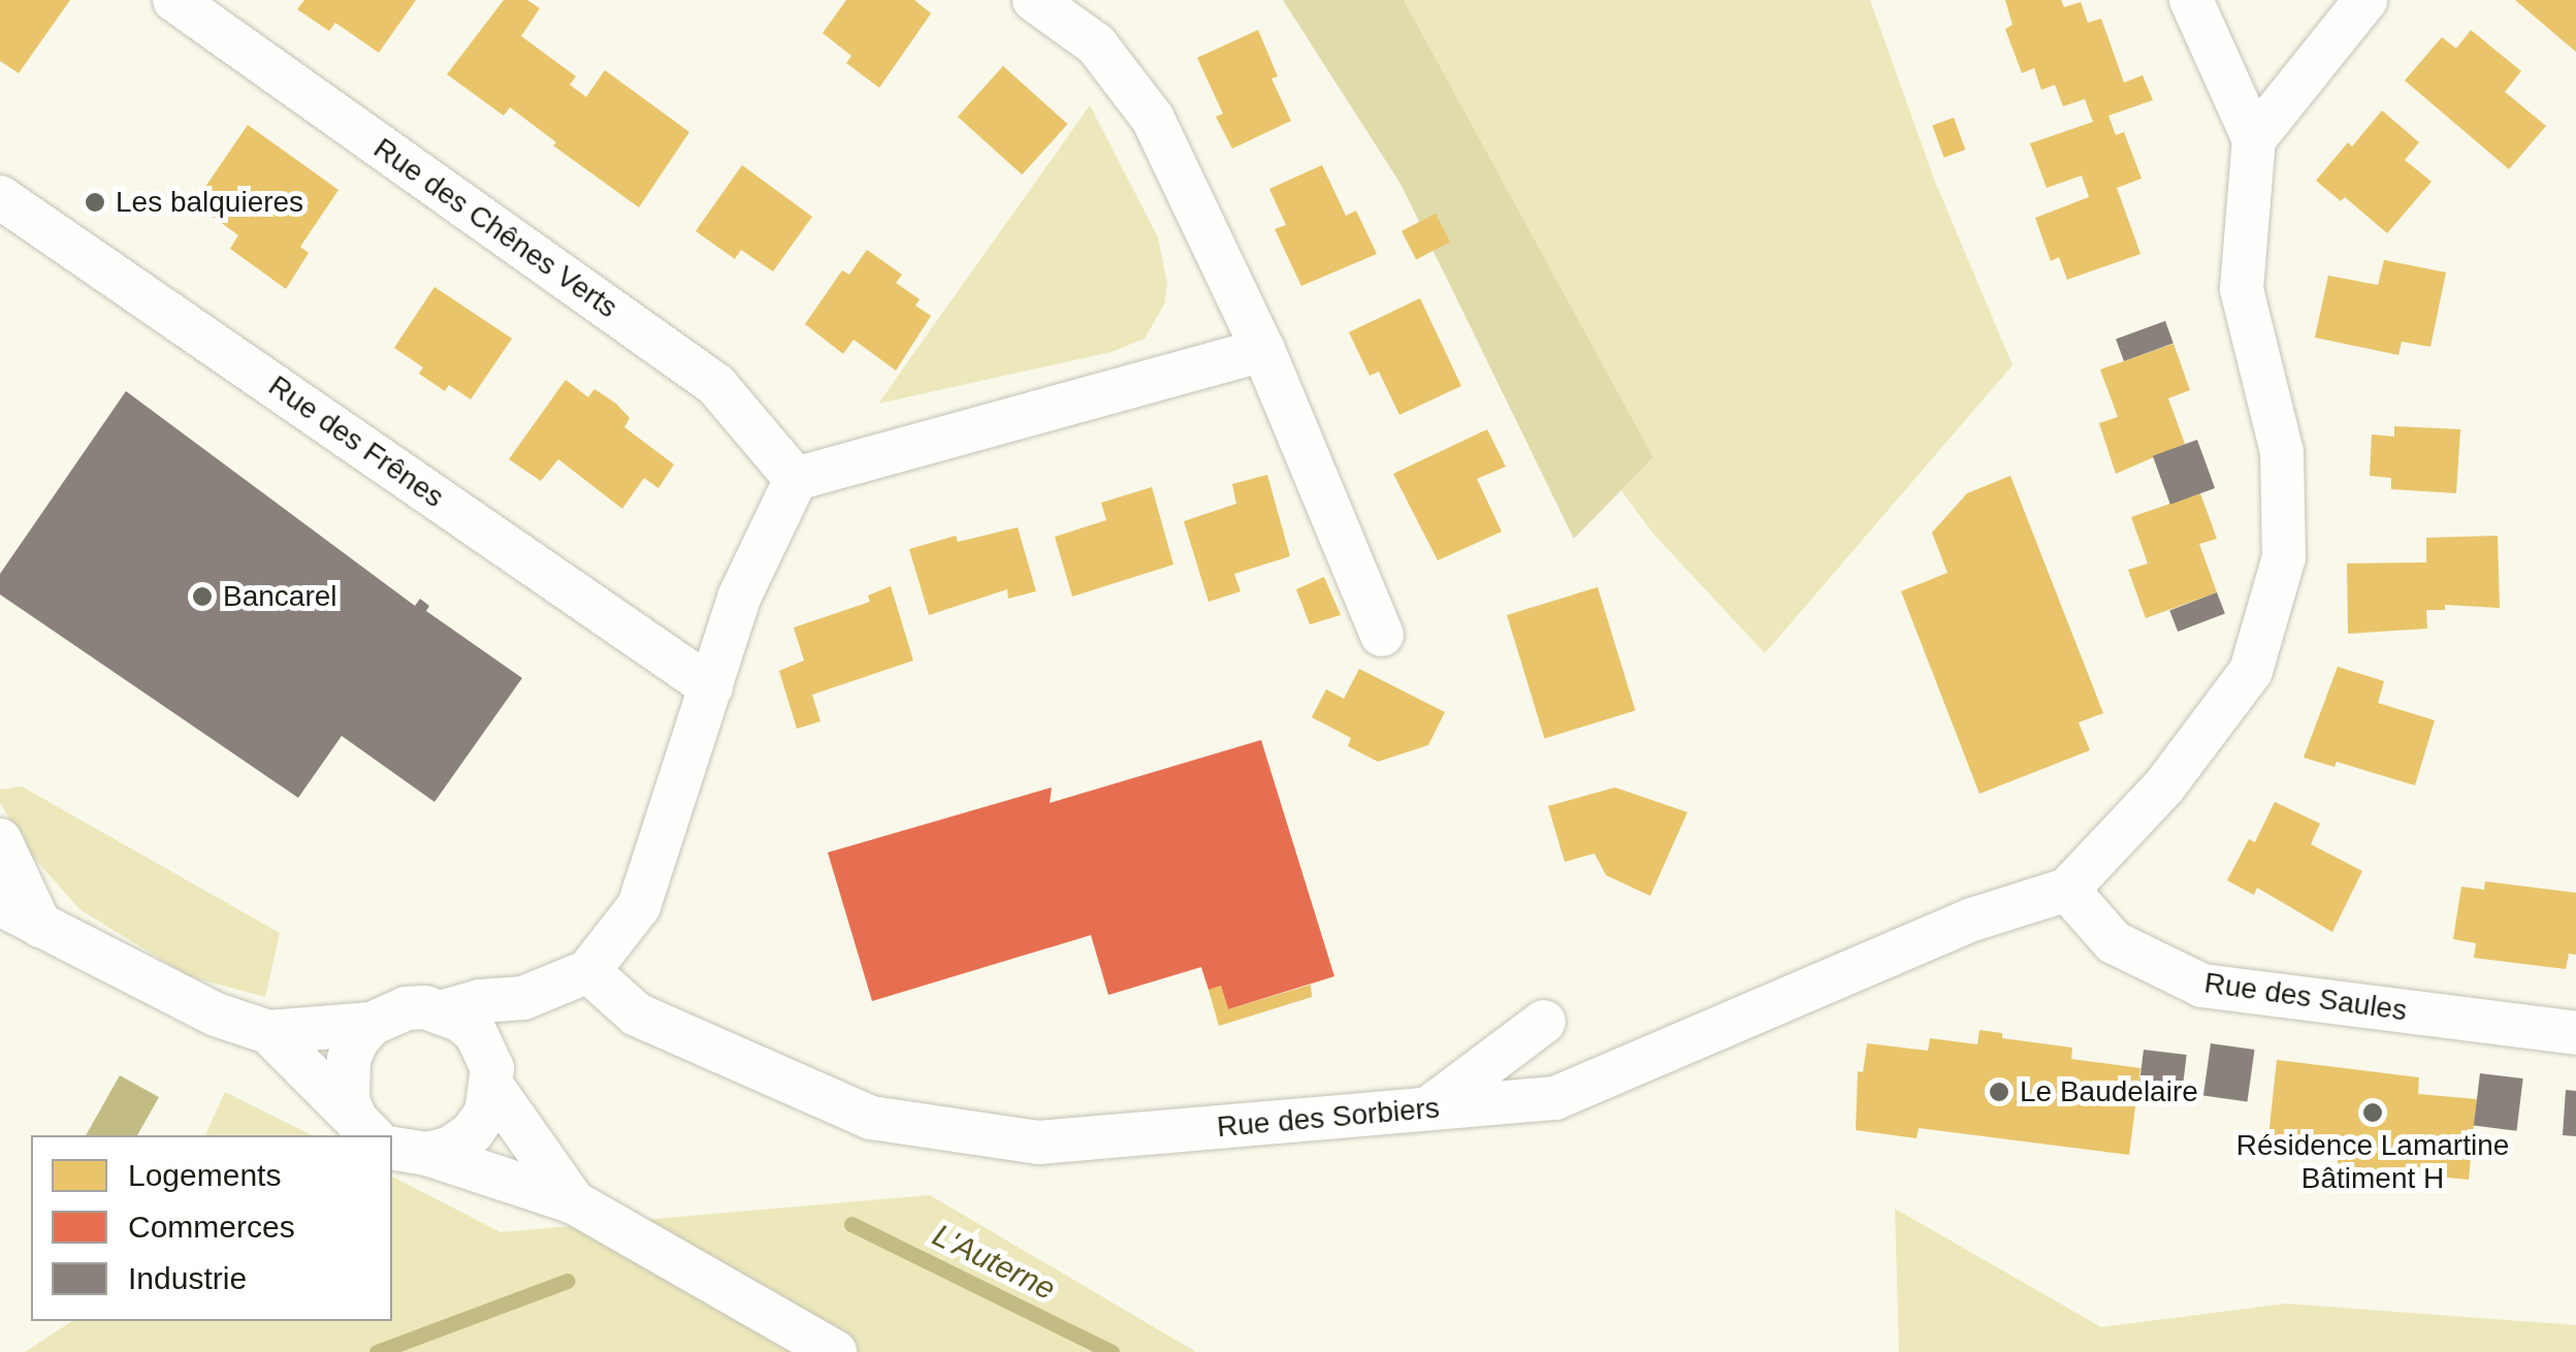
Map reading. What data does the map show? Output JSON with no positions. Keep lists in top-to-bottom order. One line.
{"streets":{"street":["Rue des Chênes Verts","Rue des Frênes","Rue des Saules","Rue des Sorbiers"]},"crossings":[["Rue des Saules","Rue des Sorbiers"]],"water":["L'Auterne"],"places":["Les balquieres","Bancarel","Le Baudelaire","Résidence Lamartine Bâtiment H"],"legend":["Logements","Commerces","Industrie"]}
